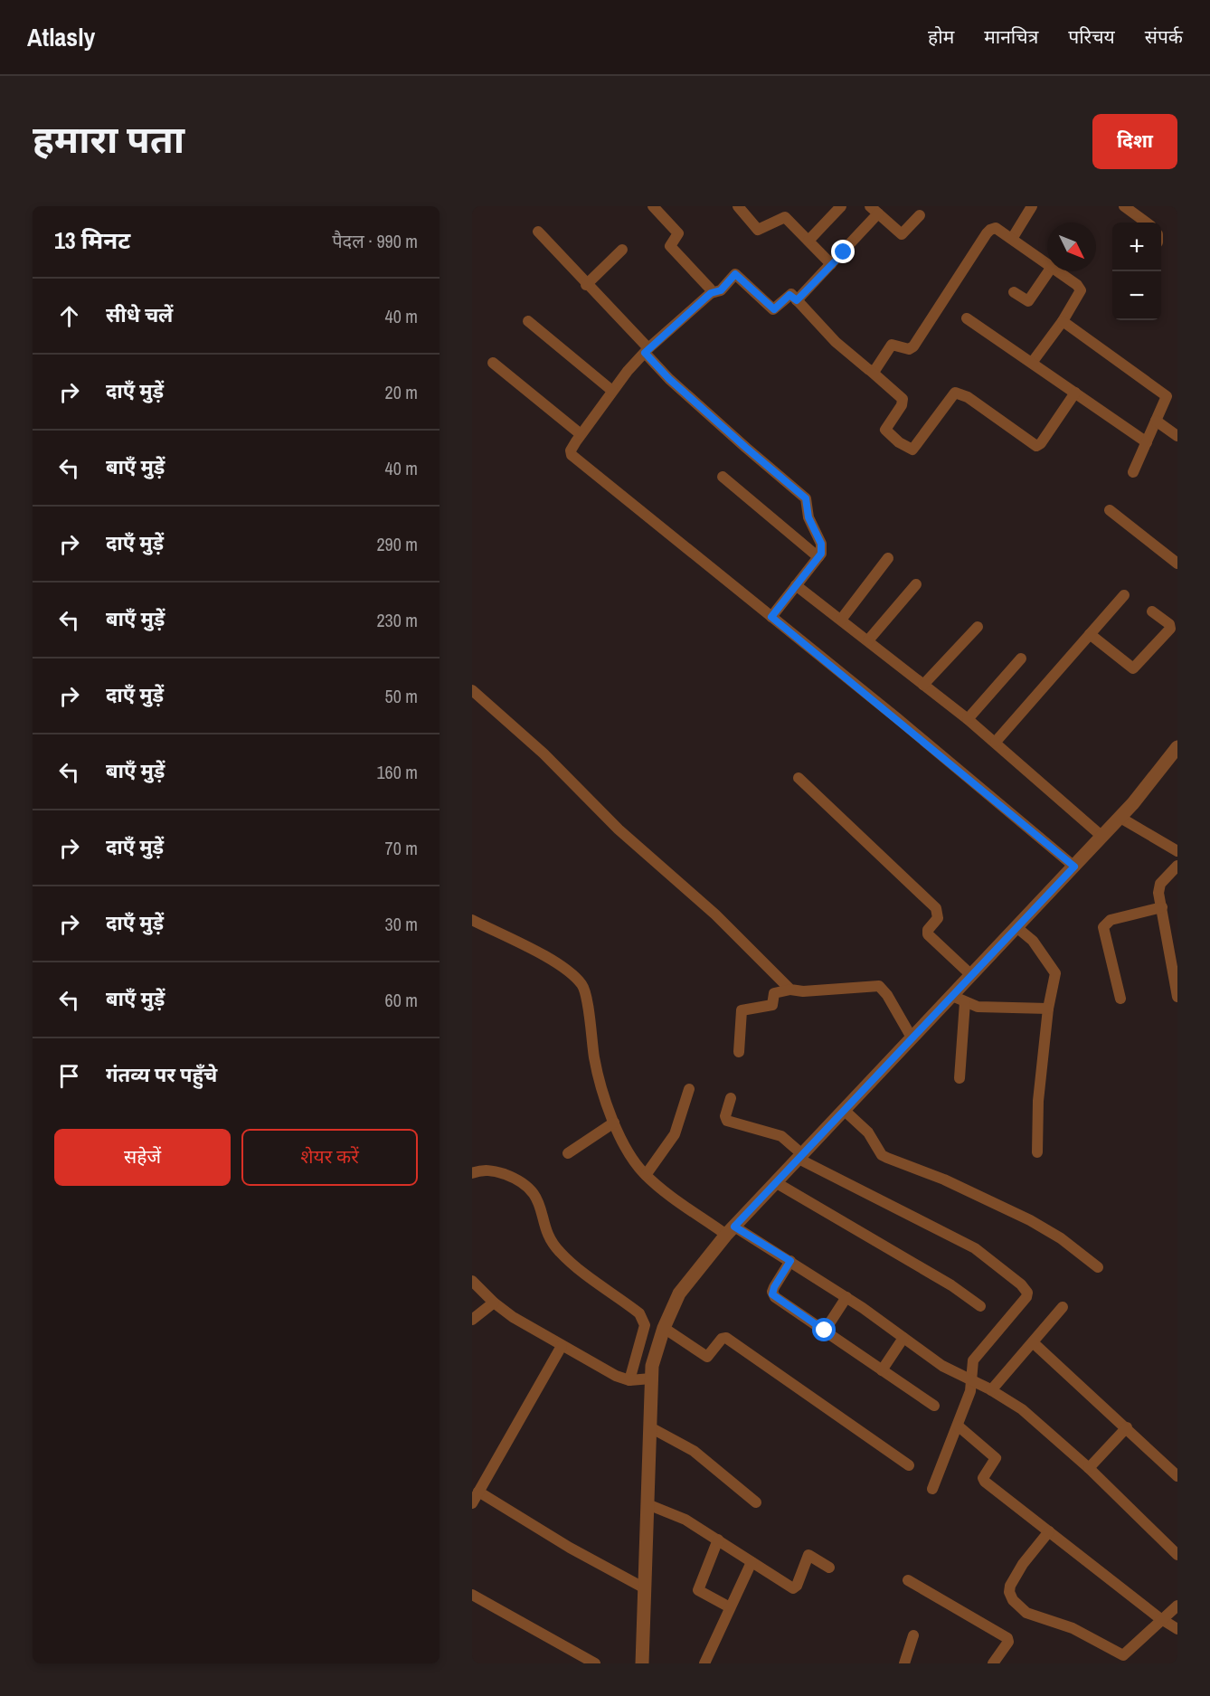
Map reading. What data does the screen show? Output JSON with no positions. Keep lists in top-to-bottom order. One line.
{"north":"bottom right","page":{"header":"Atlasly","nav":["होम","मानचित्र","परिचय","संपर्क"],"title":"हमारा पता","buttons":["दिशा",["सहेजें","शेयर करें"]],"heading":["13 मिनट","पैदल · 990 m"],"map_buttons":["+","−"],"list":[["सीधे चलें","40 m"],["दाएँ मुड़ें","20 m"],["बाएँ मुड़ें","40 m"],["दाएँ मुड़ें","290 m"],["बाएँ मुड़ें","230 m"],["दाएँ मुड़ें","50 m"],["बाएँ मुड़ें","160 m"],["दाएँ मुड़ें","70 m"],["दाएँ मुड़ें","30 m"],["बाएँ मुड़ें","60 m"],"गंतव्य पर पहुँचे"]}}
